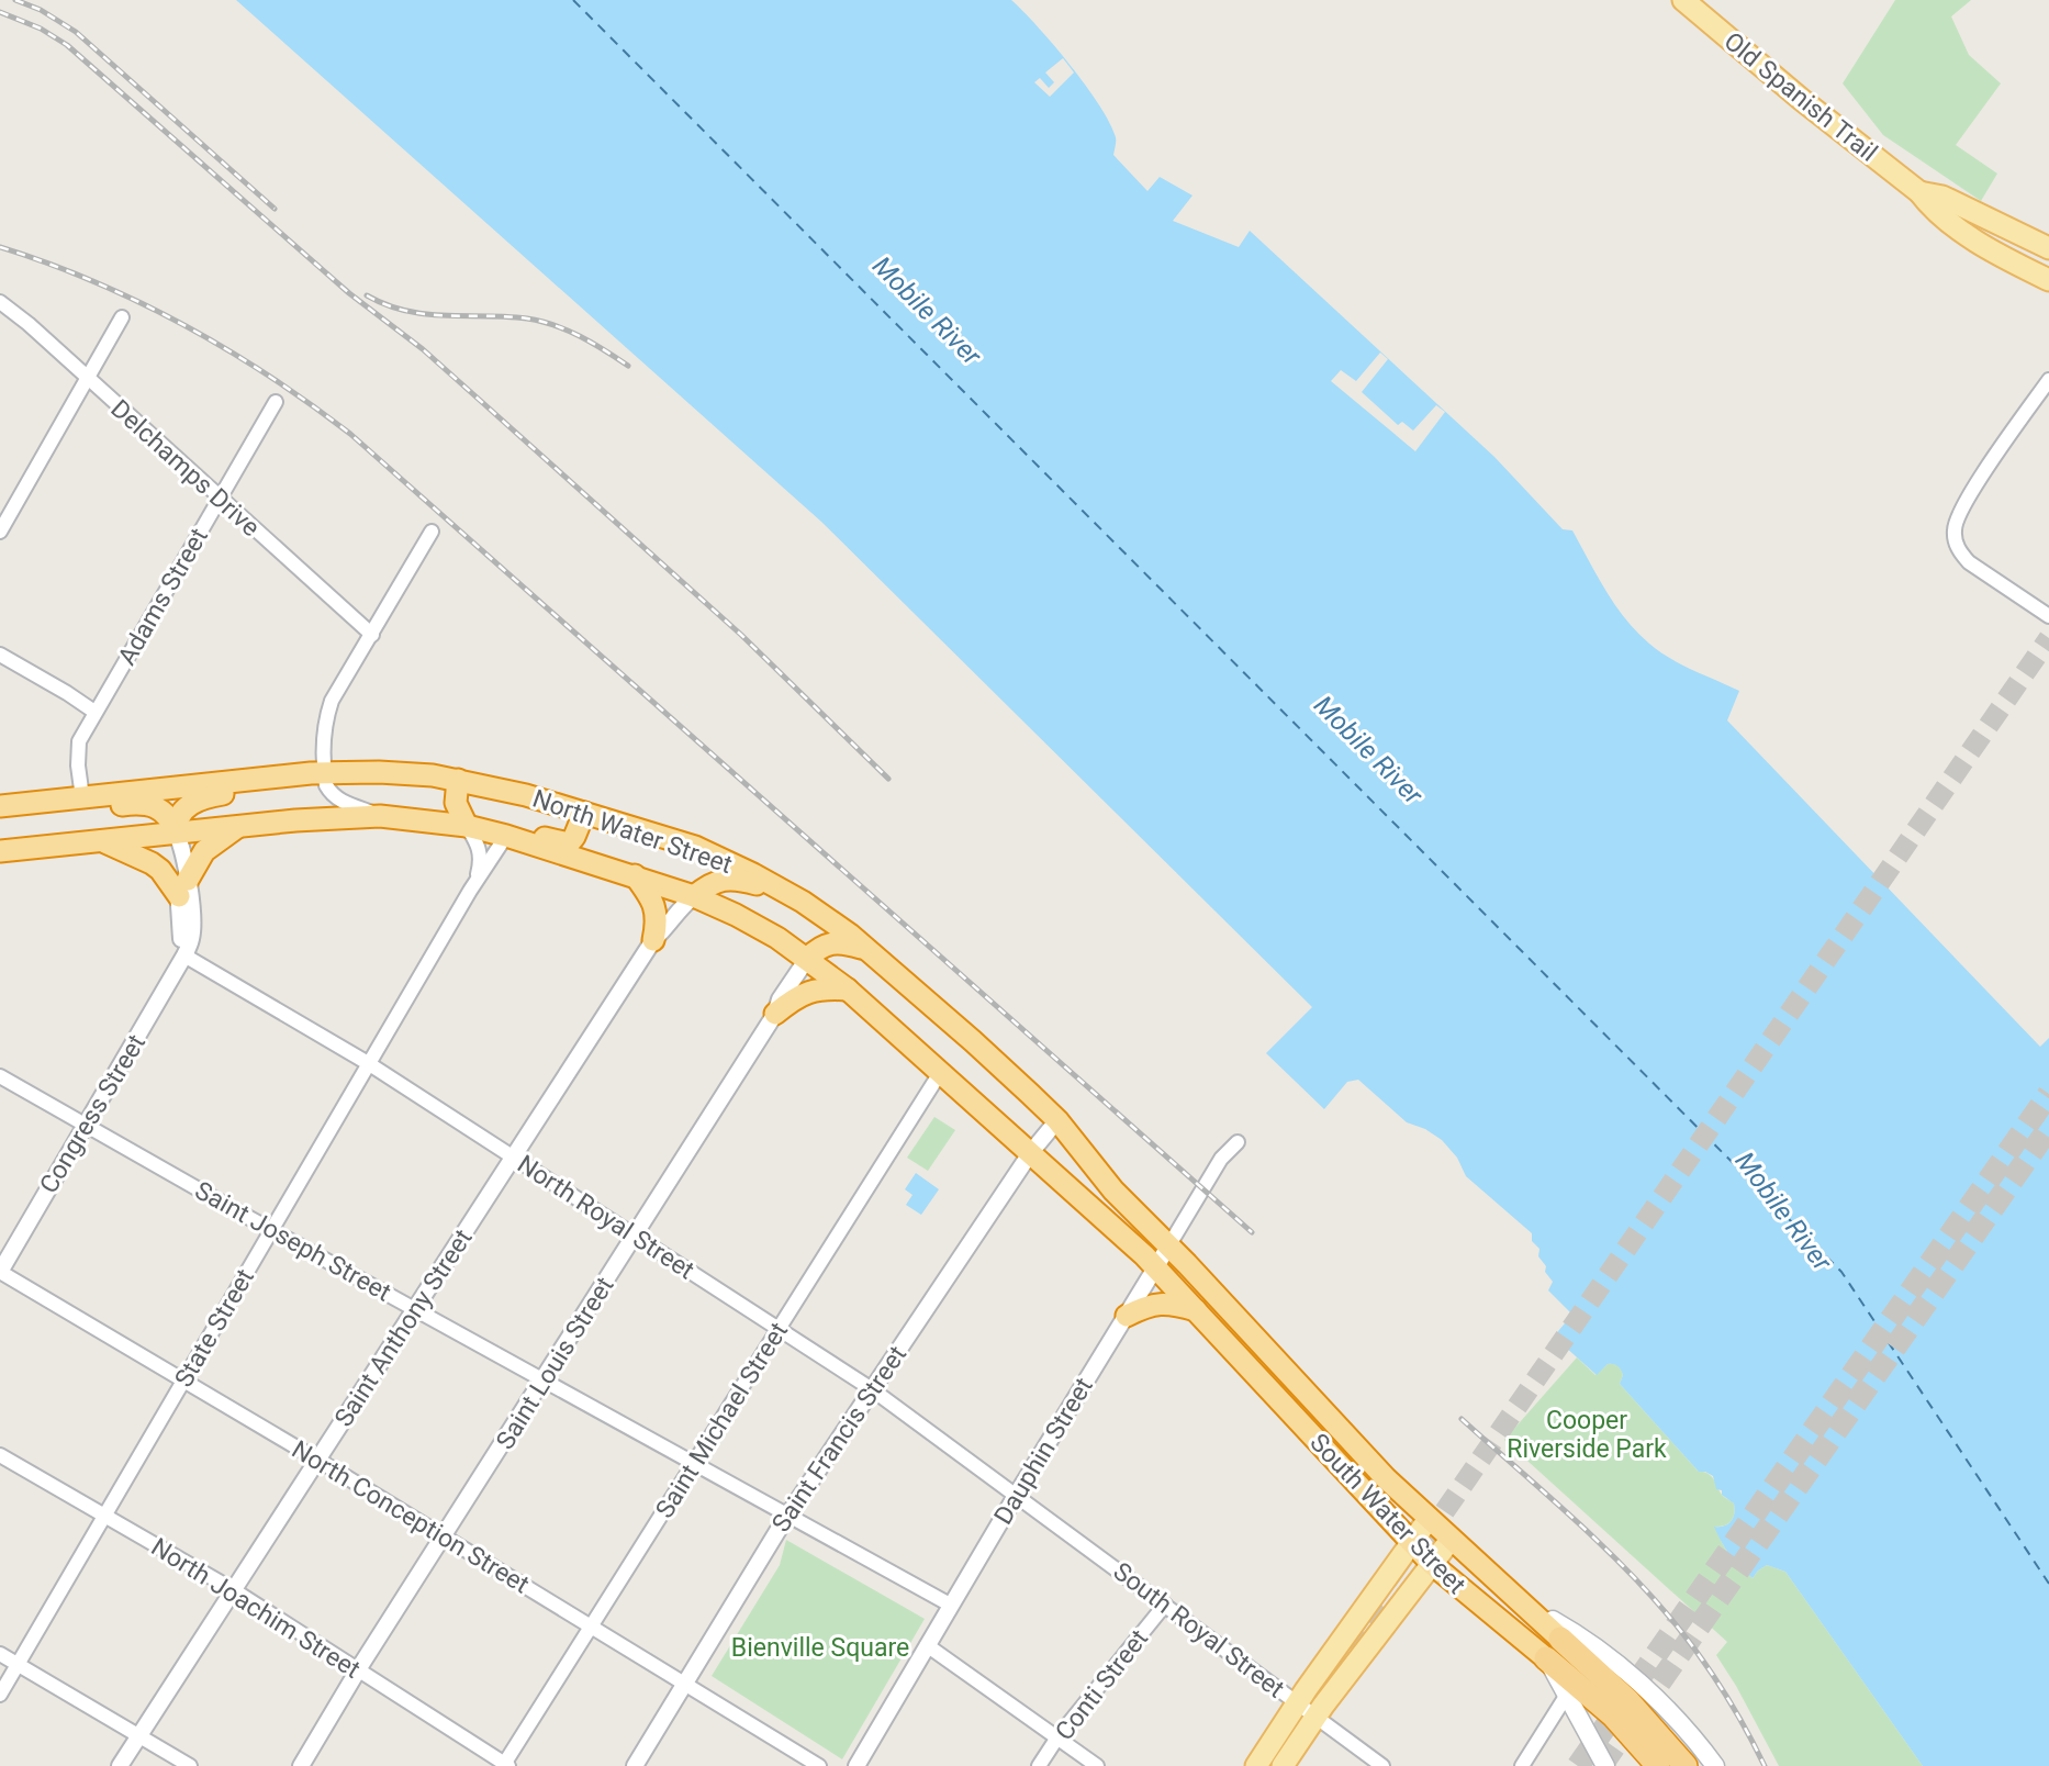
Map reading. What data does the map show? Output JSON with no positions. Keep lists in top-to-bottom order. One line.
{"streets":{"highway":["North Water Street","South Water Street"],"main road":["Old Spanish Trail"],"street":["Delchamps Drive","Adams Street","Congress Street","North Royal Street","Saint Joseph Street","State Street","Saint Anthony Street","Saint Louis Street","Saint Michael Street","Saint Francis Street","Dauphin Street","North Conception Street","North Joachim Street","South Royal Street","Conti Street"]},"crossings":[["Delchamps Drive","Adams Street"],["Adams Street","North Water Street"],["North Water Street","State Street"],["North Water Street","Saint Anthony Street"],["North Water Street","Saint Louis Street"],["North Water Street","Saint Michael Street"],["North Water Street","Saint Francis Street"],["North Water Street","Dauphin Street"],["North Water Street","South Water Street"],["Congress Street","North Royal Street"],["Congress Street","Saint Joseph Street"],["Congress Street","North Conception Street"],["North Royal Street","State Street"],["North Royal Street","Saint Anthony Street"],["North Royal Street","Saint Louis Street"],["North Royal Street","Saint Michael Street"],["North Royal Street","Saint Francis Street"],["North Royal Street","Dauphin Street"],["North Royal Street","South Royal Street"],["Saint Joseph Street","State Street"],["Saint Joseph Street","Saint Anthony Street"],["Saint Joseph Street","Saint Louis Street"],["Saint Joseph Street","Saint Michael Street"],["Saint Joseph Street","Saint Francis Street"],["Saint Joseph Street","Dauphin Street"],["State Street","North Conception Street"],["State Street","North Joachim Street"],["Saint Anthony Street","North Conception Street"],["Saint Anthony Street","North Joachim Street"],["Saint Louis Street","North Conception Street"],["Saint Louis Street","North Joachim Street"],["Saint Michael Street","North Conception Street"],["Saint Michael Street","North Joachim Street"],["Saint Francis Street","North Conception Street"],["Dauphin Street","South Water Street"],["Dauphin Street","South Royal Street"],["South Royal Street","Conti Street"]],"water":["Mobile River"],"parks":["Cooper Riverside Park","Bienville Square"]}
